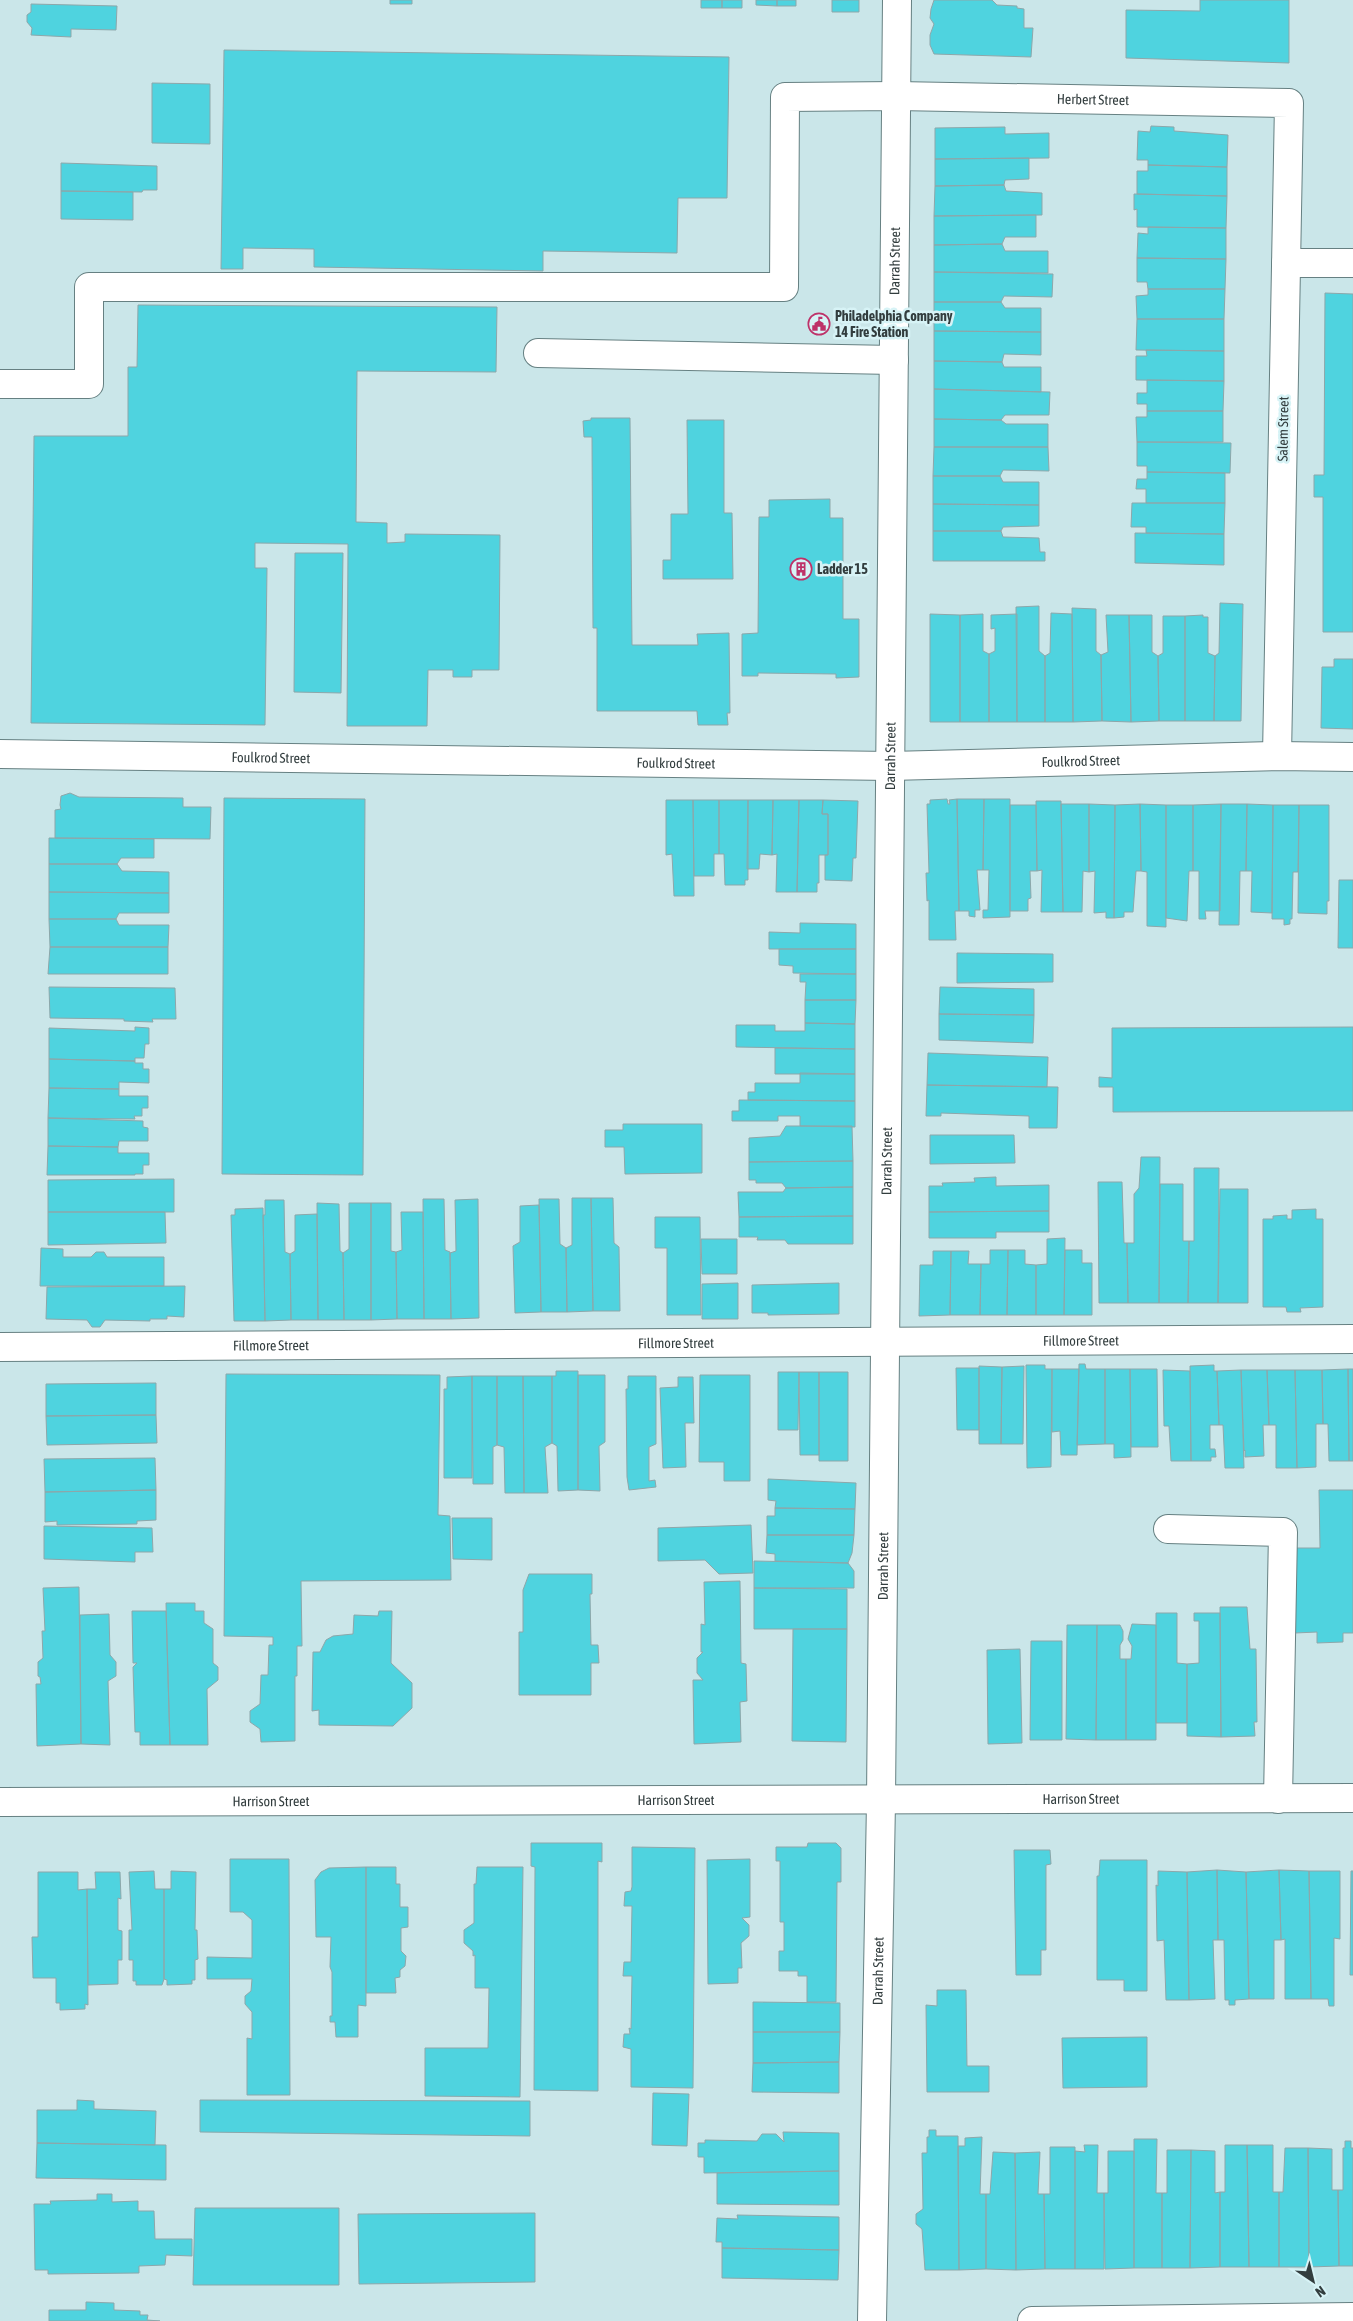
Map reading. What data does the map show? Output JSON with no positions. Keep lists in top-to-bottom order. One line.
{"streets":{"street":["Herbert Street","Darrah Street","Salem Street","Foulkrod Street","Fillmore Street","Harrison Street"]},"crossings":[["Herbert Street","Darrah Street"],["Herbert Street","Salem Street"],["Darrah Street","Foulkrod Street"],["Darrah Street","Fillmore Street"],["Darrah Street","Harrison Street"],["Salem Street","Foulkrod Street"]],"places":{"public building":["Philadelphia Company 14 Fire Station"],"building":["Ladder 15"]},"north":"bottom right"}
